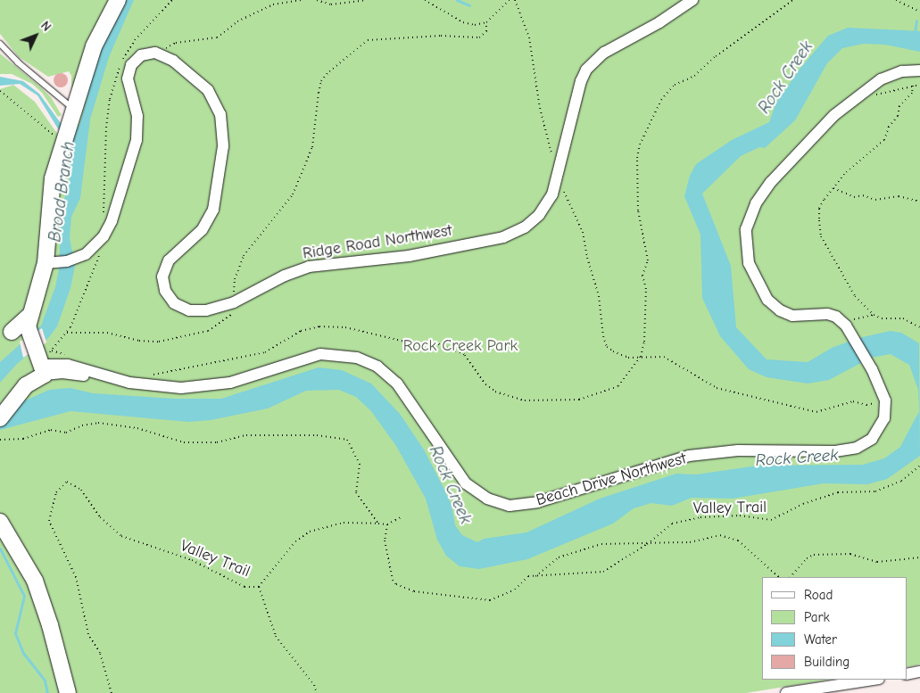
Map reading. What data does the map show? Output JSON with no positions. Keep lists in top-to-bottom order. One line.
{"streets":{"main road":["Beach Drive Northwest"],"street":["Ridge Road Northwest"],"path":["Valley Trail"]},"water":["Rock Creek","Broad Branch"],"parks":["Rock Creek Park"],"legend":["Road","Park","Water","Building"],"north":"top right"}
